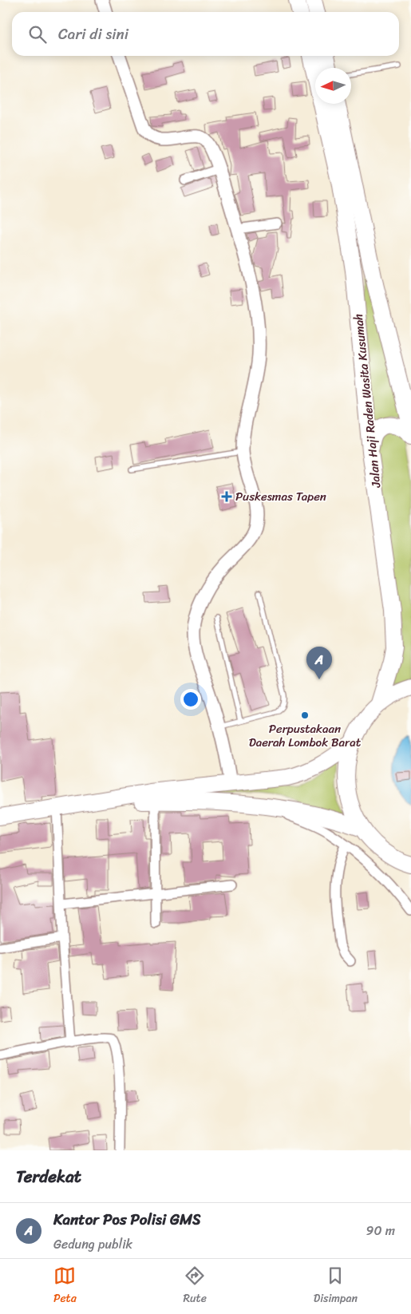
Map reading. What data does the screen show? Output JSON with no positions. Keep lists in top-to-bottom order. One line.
{"streets":{"highway":["Jalan Haji Raden Wasita Kusumah"]},"places":{"health":["Puskesmas Tapen"],"other":["Perpustakaan Daerah Lombok Barat"]},"north":"left","page":{"search":"Cari di sini","pins":"A","heading":"Terdekat","list":[{"mark":"A","name":"Kantor Pos Polisi GMS","note":"Gedung publik","value":"90 m"}],"nav":["Peta","Rute","Disimpan"]}}
